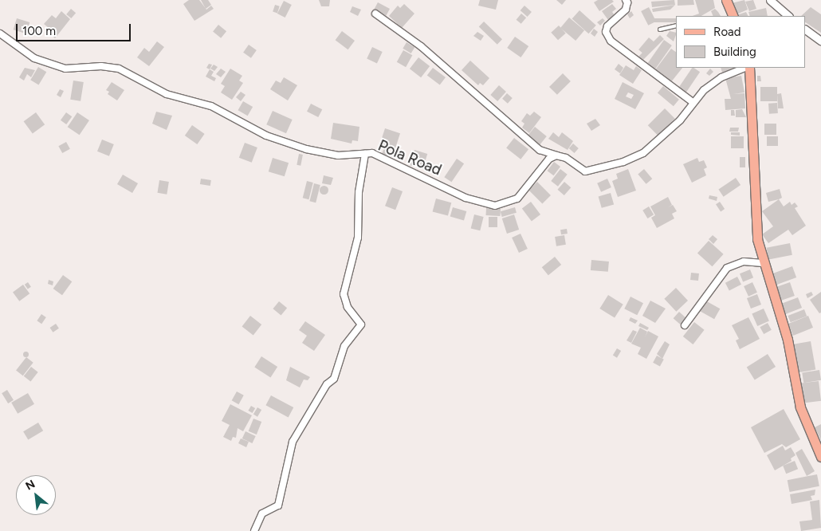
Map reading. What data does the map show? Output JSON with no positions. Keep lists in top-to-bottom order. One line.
{"streets":{"street":["Pola Road"]},"legend":["Road","Building"],"scale_bar":"100 m","north":"top left"}
